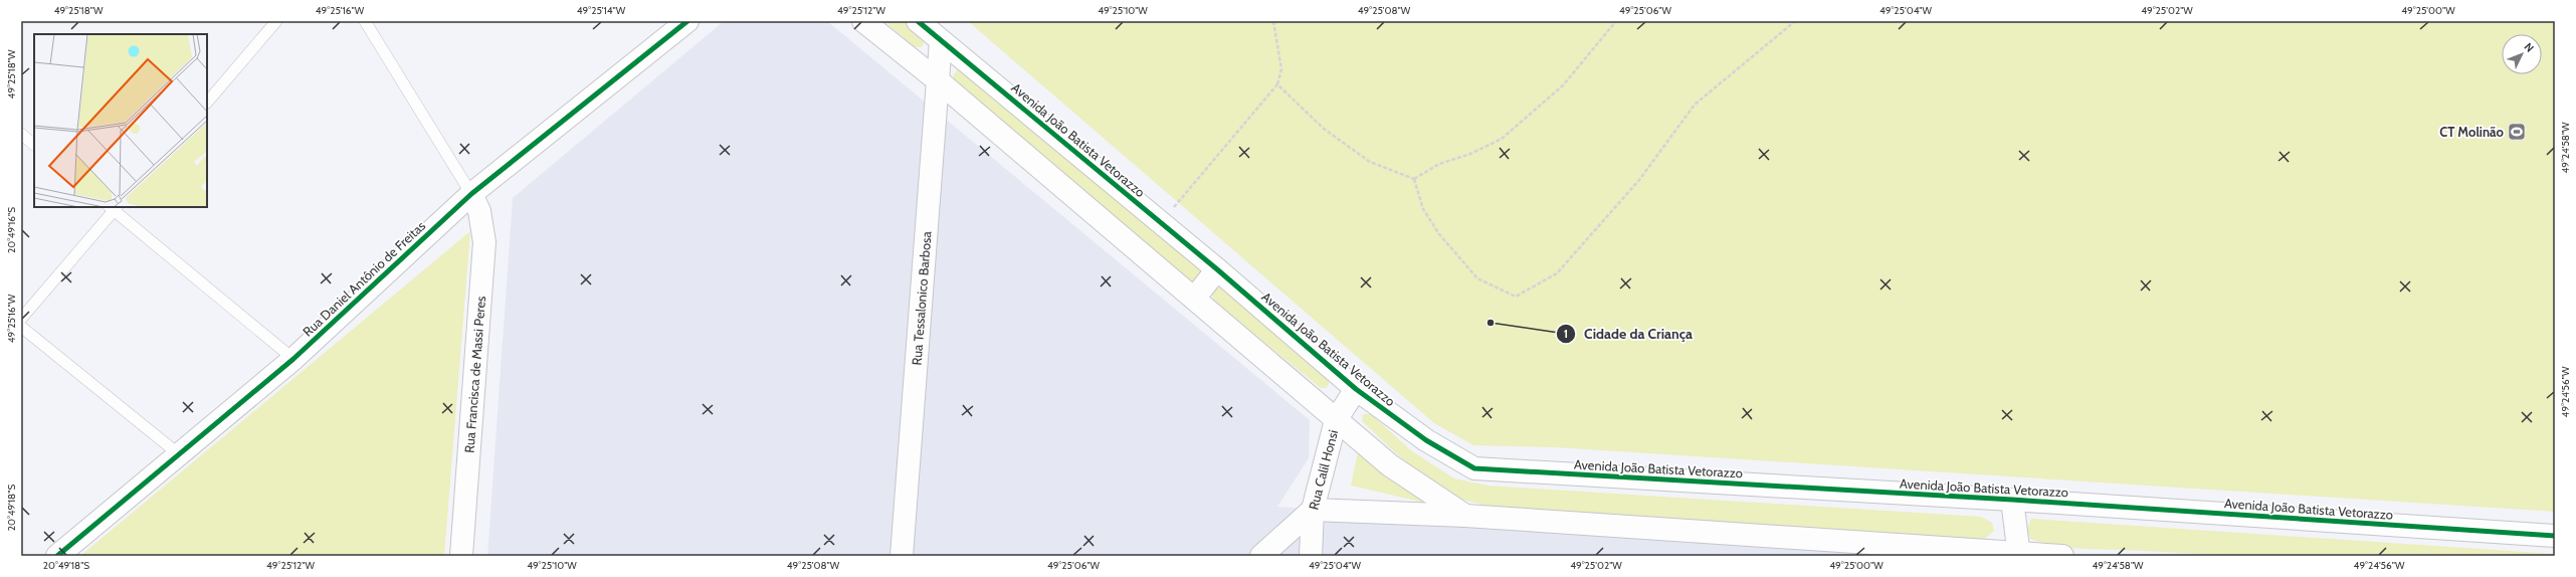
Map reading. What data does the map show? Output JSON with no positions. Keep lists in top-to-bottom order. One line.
{"streets":{"street":["Avenida João Batista Vetorazzo","Rua Daniel Antônio de Freitas","Rua Tessalonico Barbosa","Rua Francisca de Massi Peres","Rua Calil Honsi"]},"crossings":[["Avenida João Batista Vetorazzo","Rua Tessalonico Barbosa"],["Avenida João Batista Vetorazzo","Rua Calil Honsi"],["Rua Daniel Antônio de Freitas","Rua Francisca de Massi Peres"]],"places":{"sports":["CT Molinão"],"other":["Cidade da Criança"]},"north":"top right","coordinates":["49°25'18\"W","49°25'16\"W","49°25'14\"W","49°25'12\"W","49°25'10\"W","49°25'08\"W","49°25'06\"W","49°25'04\"W","49°25'02\"W","49°25'00\"W","49°24'58\"W","20°49'16\"S","49°24'56\"W","20°49'18\"S"]}
